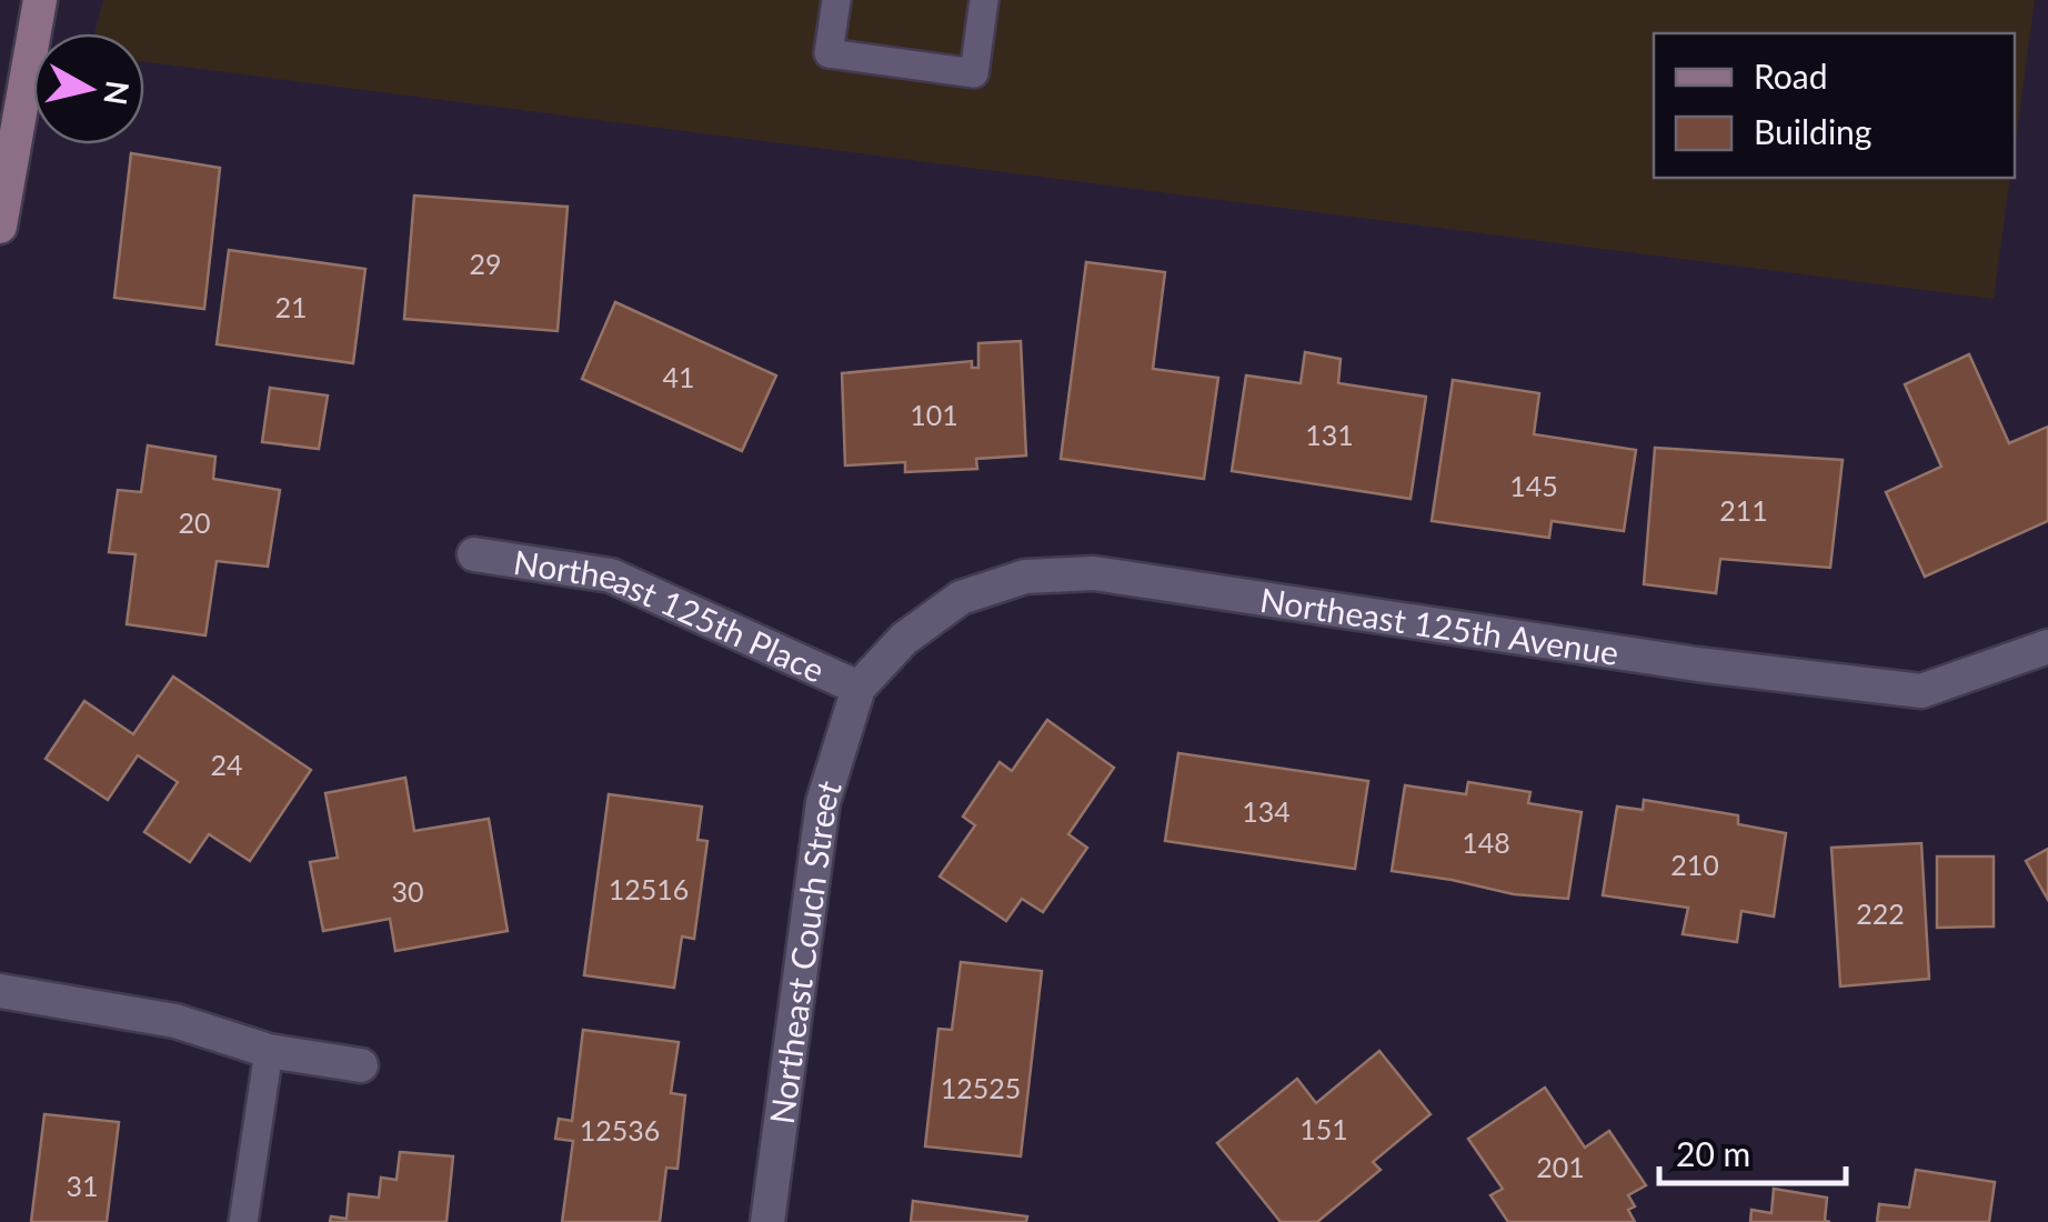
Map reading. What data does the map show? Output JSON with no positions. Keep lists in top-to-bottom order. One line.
{"streets":{"street":["Northeast 125th Place","Northeast 125th Avenue","Northeast Couch Street"]},"crossings":[["Northeast 125th Place","Northeast 125th Avenue"],["Northeast 125th Place","Northeast Couch Street"],["Northeast 125th Avenue","Northeast Couch Street"]],"house_numbers":["29","21","41","101","131","145","211","20","24","134","148","210","12516","30","222","12525","151","12536","201","31"],"legend":["Road","Building"],"scale_bar":"20 m","north":"right"}
